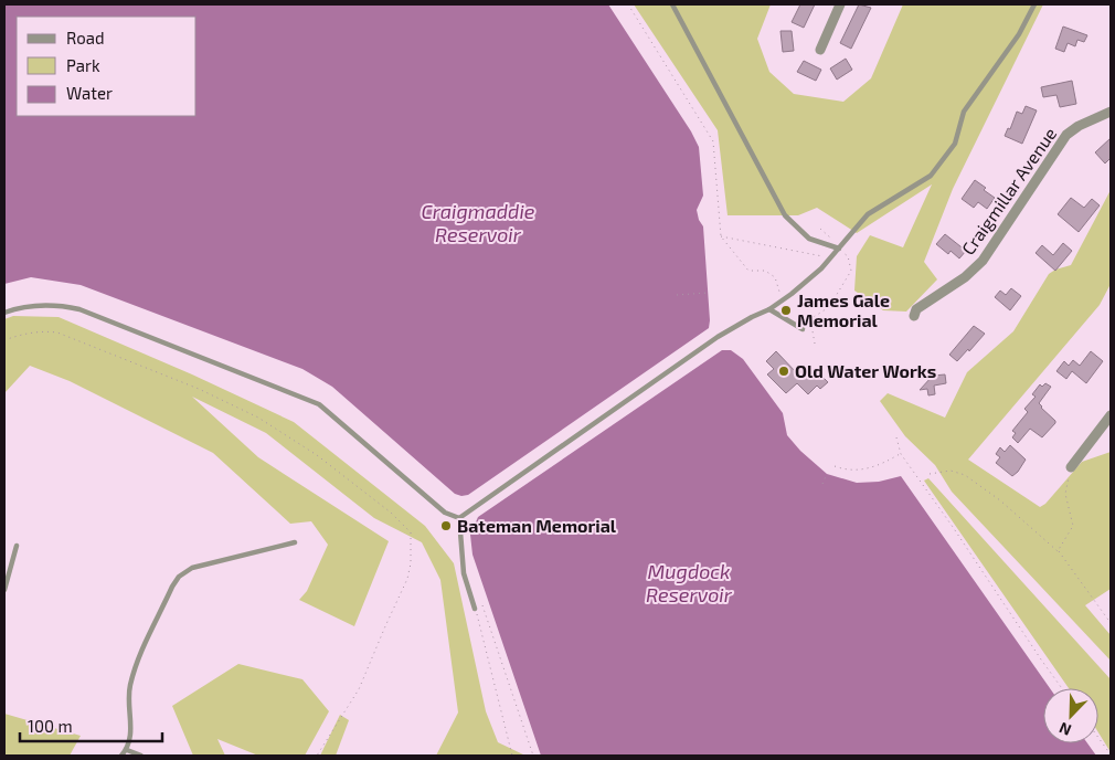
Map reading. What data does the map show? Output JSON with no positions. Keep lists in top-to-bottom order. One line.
{"streets":{"street":["Craigmillar Avenue"]},"water":["Craigmaddie Reservoir","Mugdock Reservoir"],"places":["James Gale Memorial","Old Water Works","Bateman Memorial"],"legend":["Road","Park","Water"],"scale_bar":"100 m","north":"bottom left"}
